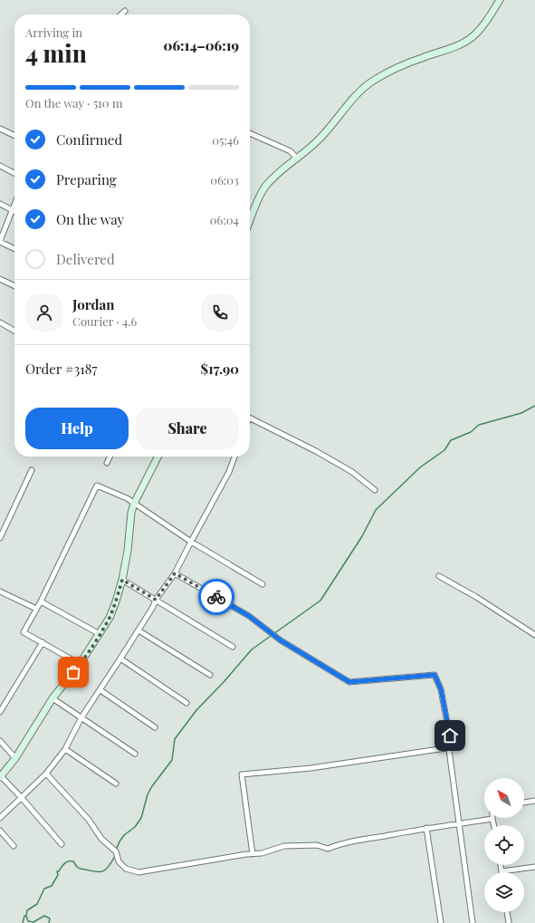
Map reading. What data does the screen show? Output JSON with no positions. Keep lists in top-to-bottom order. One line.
{"north":"top left","page":{"heading":["4 min","Arriving in","06:14–06:19"],"panel":["Jordan","Courier · 4.6","Order #3187","$17.90"],"bar":"On the way · 510 m","list":[["Confirmed","05:46"],["Preparing","06:03"],["On the way","06:04"],"Delivered"],"buttons":["Help","Share"]}}
